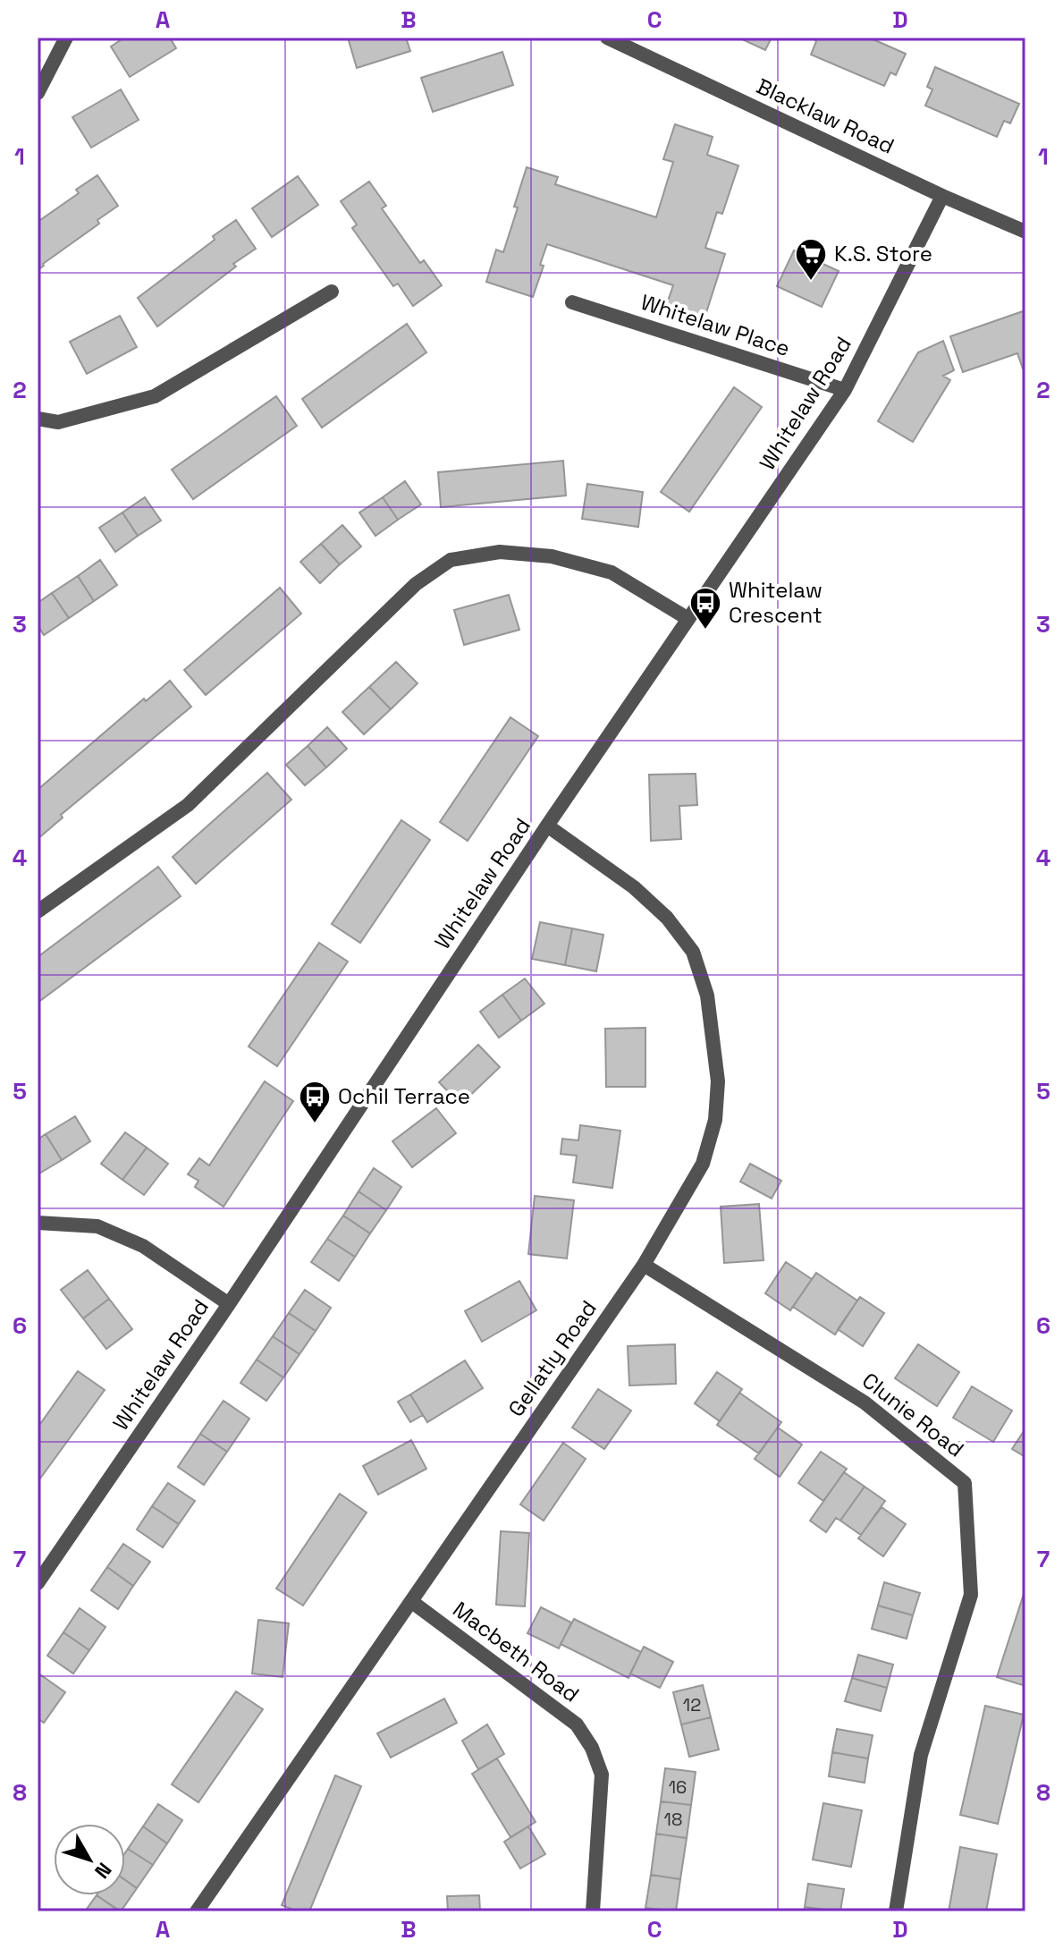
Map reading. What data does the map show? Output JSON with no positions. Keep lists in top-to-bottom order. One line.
{"streets":{"street":["Blacklaw Road","Whitelaw Place","Whitelaw Road","Gellatly Road","Clunie Road","Macbeth Road"]},"crossings":[["Blacklaw Road","Whitelaw Road"],["Whitelaw Place","Whitelaw Road"],["Whitelaw Road","Gellatly Road"],["Gellatly Road","Clunie Road"],["Gellatly Road","Macbeth Road"]],"places":{"supermarket":["K.S. Store"],"bus stop":["Whitelaw Crescent","Ochil Terrace"]},"house_numbers":["12","16","18"],"north":"bottom right","grid":{"columns":["A","B","C","D"],"rows":["1","2","3","4","5","6","7","8"]}}
